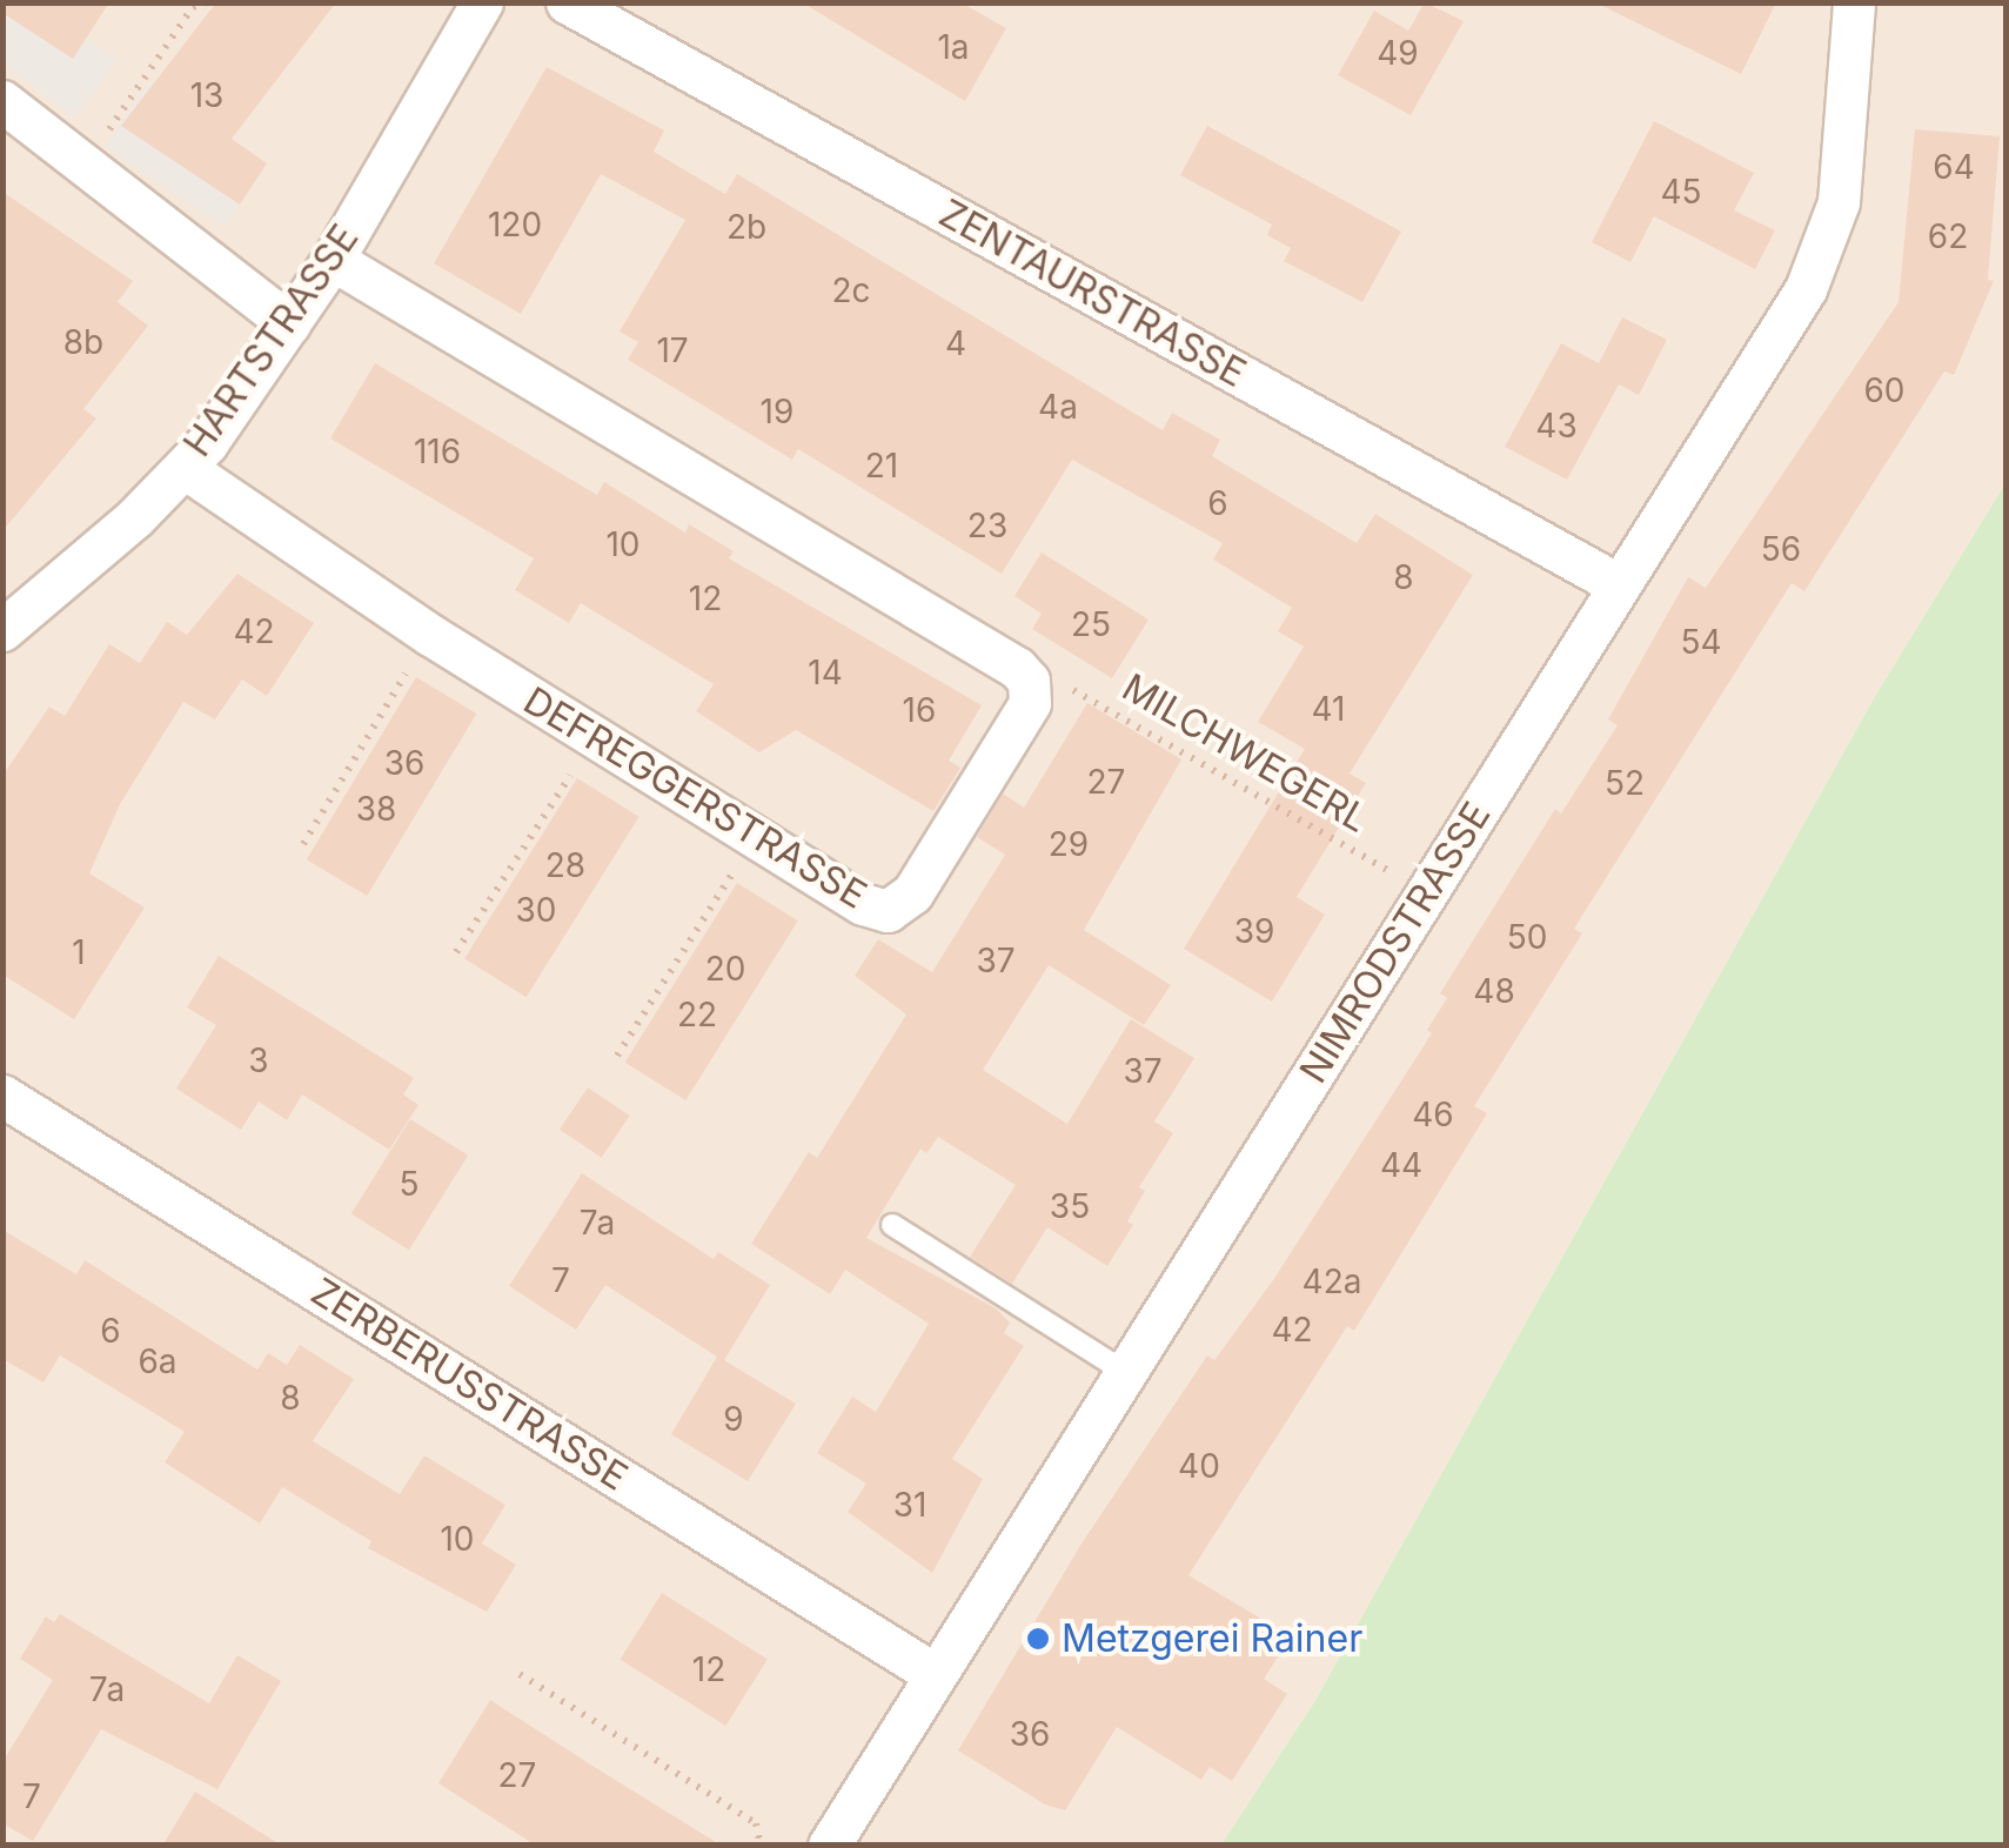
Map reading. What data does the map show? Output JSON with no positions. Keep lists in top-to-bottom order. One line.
{"streets":{"street":["ZENTAURSTRASSE","HARTSTRASSE","DEFREGGERSTRASSE","NIMRODSTRASSE","ZERBERUSSTRASSE"],"path":["MILCHWEGERL"]},"crossings":[["ZENTAURSTRASSE","NIMRODSTRASSE"],["HARTSTRASSE","DEFREGGERSTRASSE"],["MILCHWEGERL","DEFREGGERSTRASSE"],["MILCHWEGERL","NIMRODSTRASSE"],["NIMRODSTRASSE","ZERBERUSSTRASSE"]],"places":["Metzgerei Rainer"],"house_numbers":["1a","49","13","64","45","120","2b","62","2c","8b","4","17","60","4a","19","43","116","21","6","23","10","56","8","12","25","42","54","14","41","16","36","27","52","38","29","28","30","39","50","1","37","20","48","22","3","37","46","44","5","35","7a","7","42a","42","6","6a","8","9","40","31","10","12","7a","36","27","7"]}
